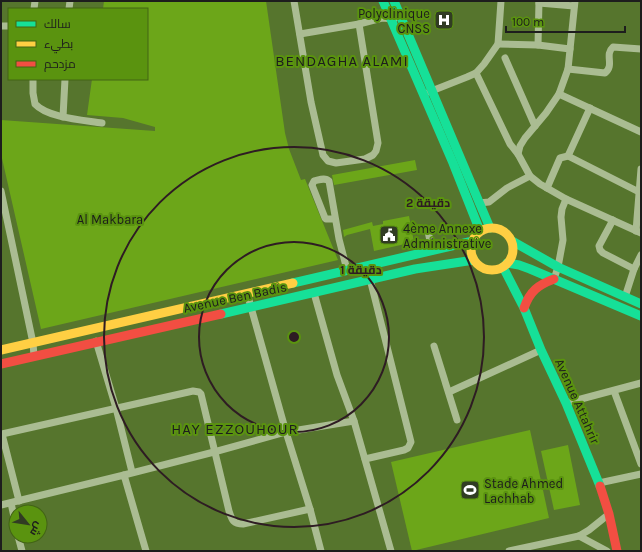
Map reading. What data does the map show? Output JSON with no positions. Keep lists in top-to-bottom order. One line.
{"streets":{"main road":["Avenue Ben Badis","Avenue Attahrir"]},"crossings":[["Avenue Ben Badis","Avenue Attahrir"]],"districts":["BENDAGHA ALAMI","HAY EZZOUHOUR"],"parks":["Al Makbara"],"places":{"hospital":["Polyclinique CNSS"],"public building":["4ème Annexe Administrative"],"sports":["Stade Ahmed Lachhab"]},"legend":["سالك","بطيء","مزدحم"],"scale_bar":"100 m","north":"bottom right","rings":["2 دقيقة","1 دقيقة"]}
